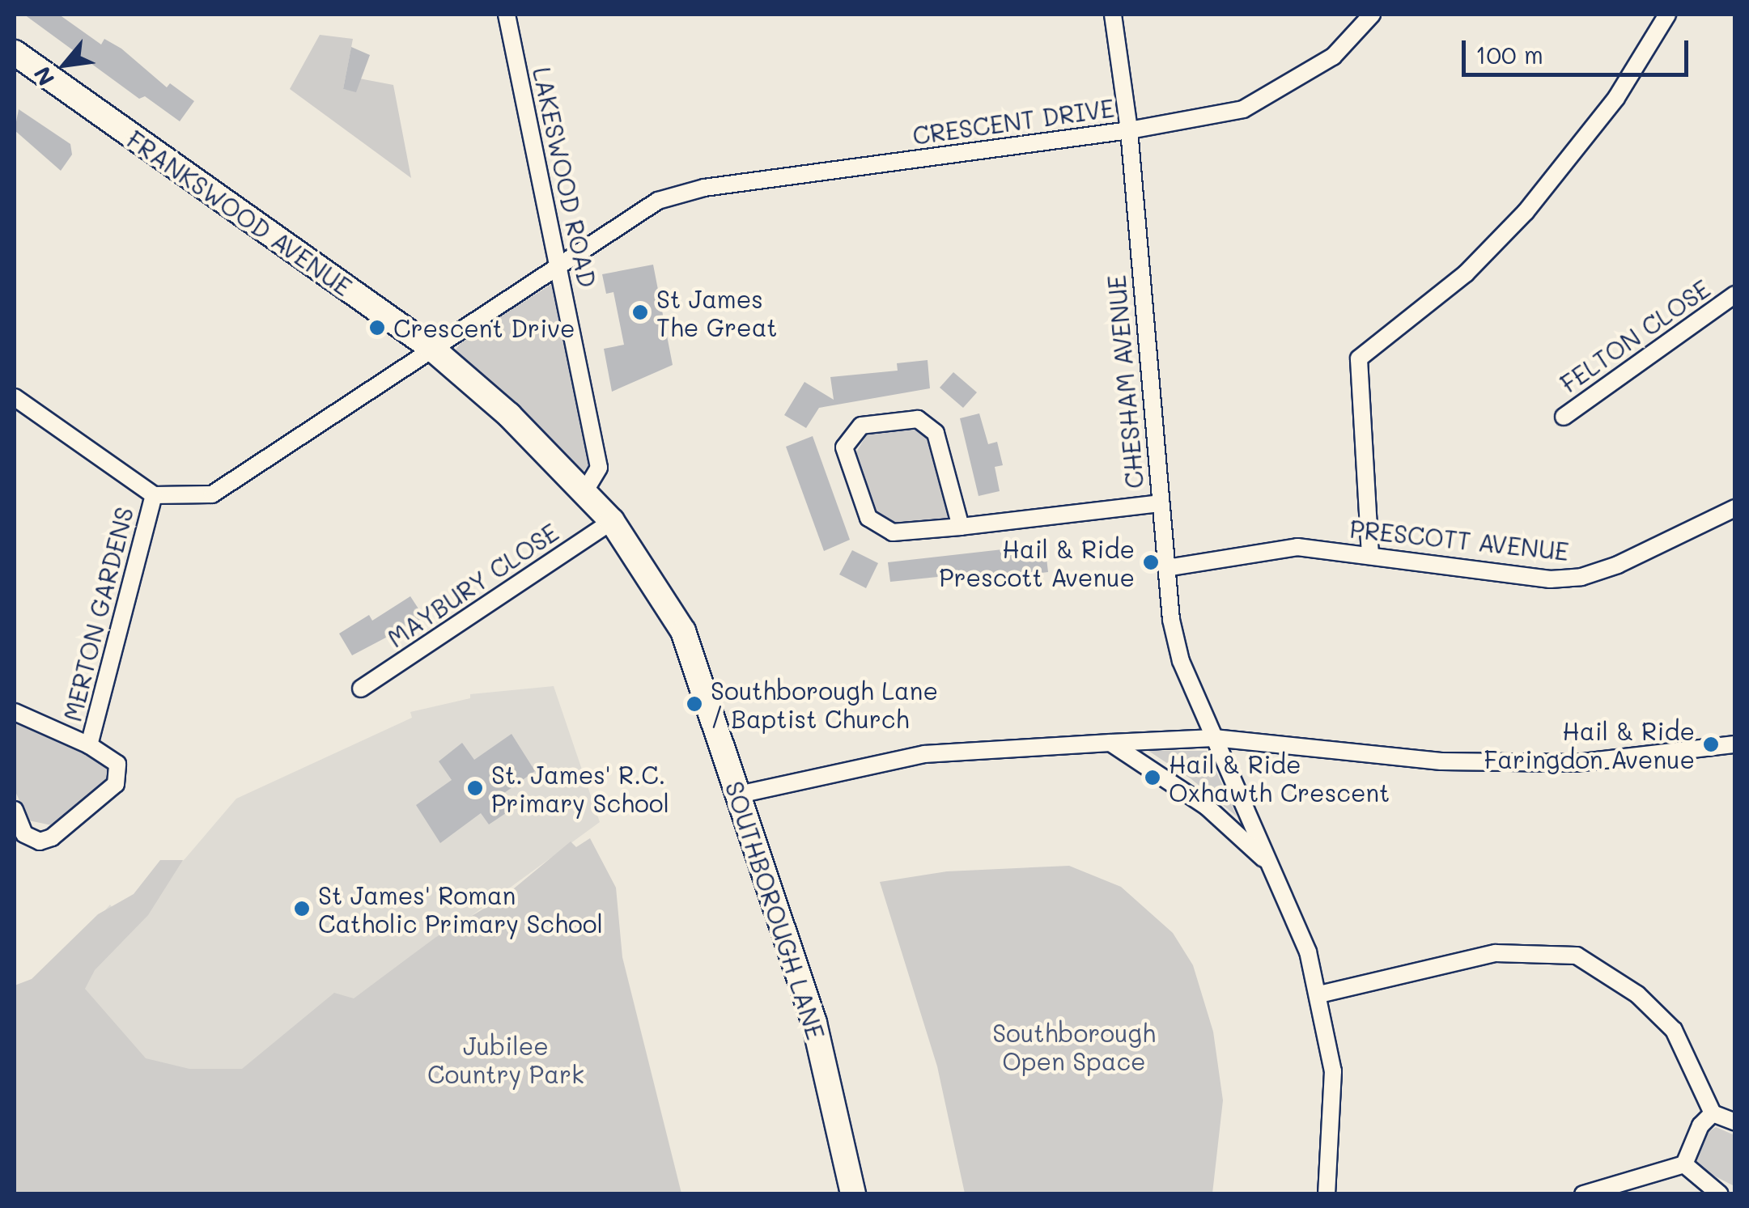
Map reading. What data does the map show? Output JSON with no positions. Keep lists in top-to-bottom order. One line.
{"streets":{"street":["CRESCENT DRIVE","LAKESWOOD ROAD","FRANKSWOOD AVENUE","FELTON CLOSE","CHESHAM AVENUE","PRESCOTT AVENUE","MAYBURY CLOSE","MERTON GARDENS","SOUTHBOROUGH LANE"]},"crossings":[["CRESCENT DRIVE","LAKESWOOD ROAD"],["CRESCENT DRIVE","FRANKSWOOD AVENUE"],["CRESCENT DRIVE","CHESHAM AVENUE"],["CRESCENT DRIVE","MERTON GARDENS"],["LAKESWOOD ROAD","FRANKSWOOD AVENUE"],["FRANKSWOOD AVENUE","MAYBURY CLOSE"],["FRANKSWOOD AVENUE","SOUTHBOROUGH LANE"],["CHESHAM AVENUE","PRESCOTT AVENUE"]],"parks":["Southborough Open Space","Jubilee Country Park"],"places":["St James The Great","Crescent Drive","Hail & Ride Prescott Avenue","Southborough Lane / Baptist Church","Hail & Ride Faringdon Avenue","Hail & Ride Oxhawth Crescent","St. James' R.C. Primary School","St James' Roman Catholic Primary School"],"scale_bar":"100 m","north":"bottom left"}
